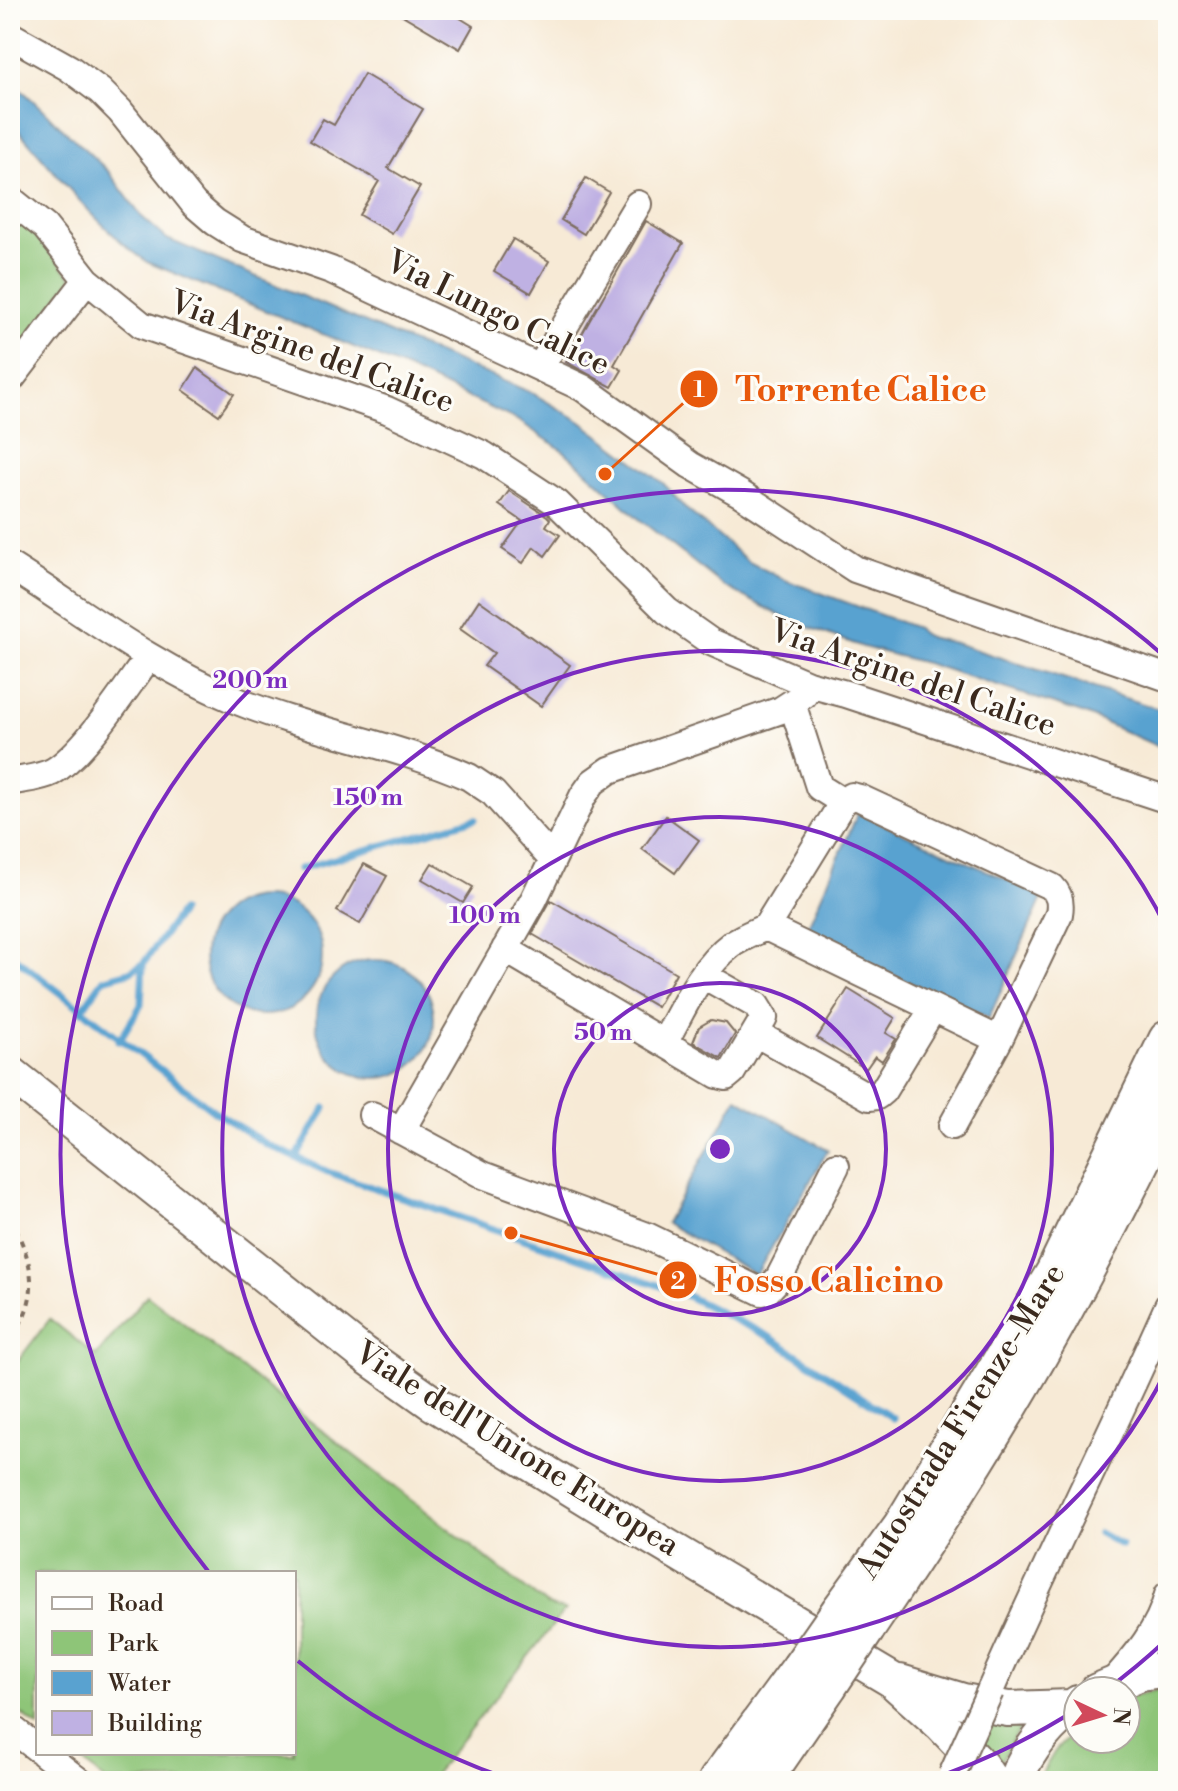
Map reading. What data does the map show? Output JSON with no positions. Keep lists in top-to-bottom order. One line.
{"streets":{"highway":["Autostrada Firenze-Mare"],"main road":["Viale dell'Unione Europea"],"street":["Via Lungo Calice","Via Argine del Calice"]},"places":["Torrente Calice","Fosso Calicino"],"legend":["Road","Park","Water","Building"],"north":"right","rings":["200 m","150 m","100 m","50 m"]}
